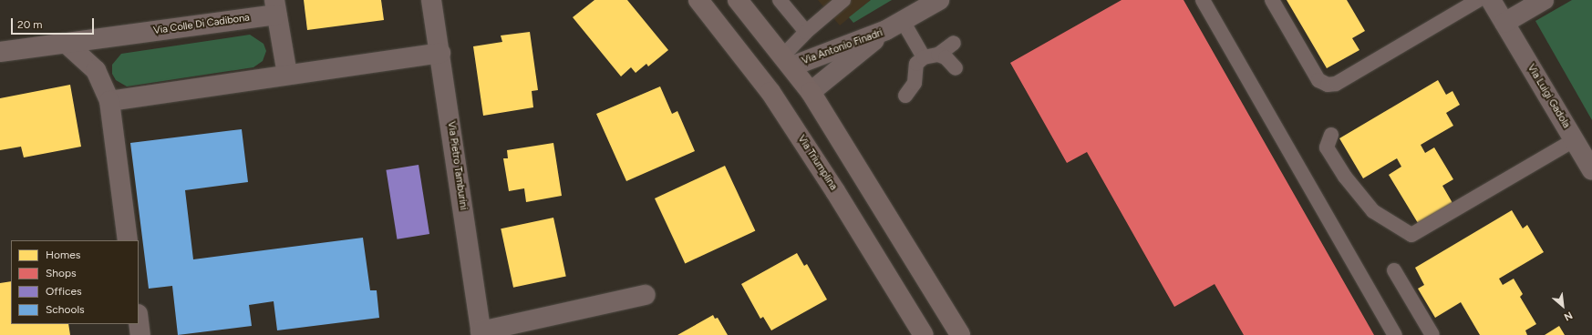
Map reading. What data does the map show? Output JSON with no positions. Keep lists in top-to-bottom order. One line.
{"streets":{"main road":["Via Triumplina"],"street":["Via Colle Di Cadibona","Via Antonio Finadri","Via Luigi Gadola","Via Pietro Tamburini"]},"legend":["Homes","Shops","Offices","Schools"],"scale_bar":"20 m","north":"bottom right"}
